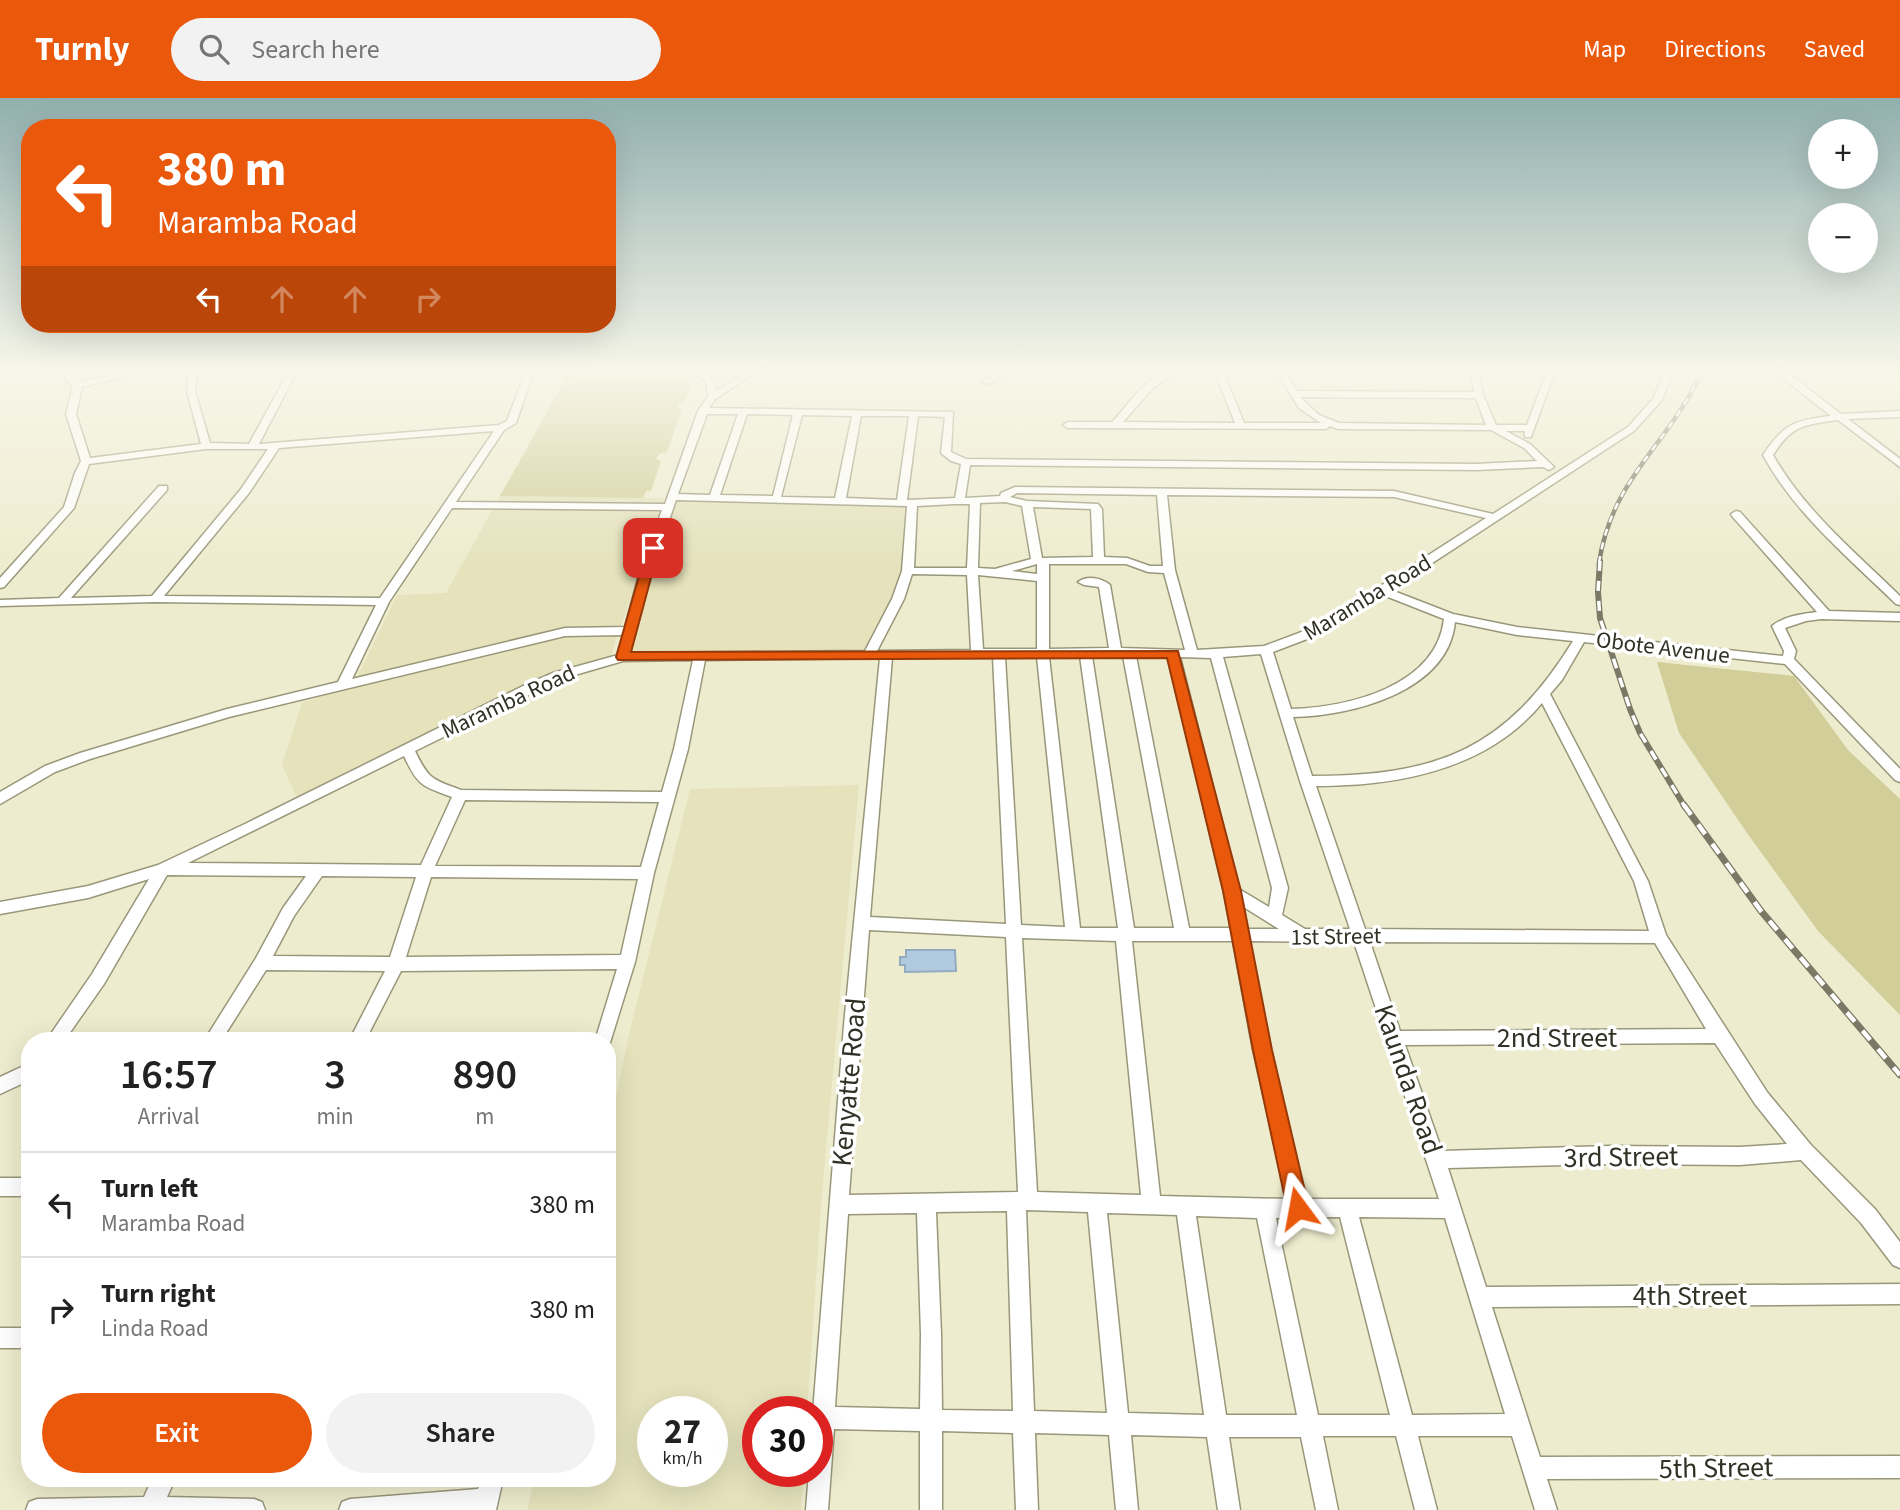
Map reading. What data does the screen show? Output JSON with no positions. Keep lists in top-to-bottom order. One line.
{"streets":{"street":["Maramba Road","Obote Avenue","1st Street","2nd Street","Kaunda Road","Kenyatte Road","3rd Street","4th Street","5th Street"]},"crossings":[["Maramba Road","Obote Avenue"],["Maramba Road","Kaunda Road"],["Maramba Road","Kenyatte Road"],["1st Street","Kaunda Road"],["1st Street","Kenyatte Road"],["2nd Street","Kaunda Road"],["Kaunda Road","3rd Street"],["Kaunda Road","4th Street"],["Kaunda Road","5th Street"]],"page":{"header":"Turnly","search":"Search here","nav":["Map","Directions","Saved"],"map_buttons":["+","−"],"turn":["380 m","Maramba Road"],"eta":["16:57","Arrival","3","min","890","m"],"list":[{"name":"Turn left","note":"Maramba Road","value":"380 m"},{"name":"Turn right","note":"Linda Road","value":"380 m"}],"buttons":["Exit","Share"],"speed":"27 km/h","limit":"30"}}
